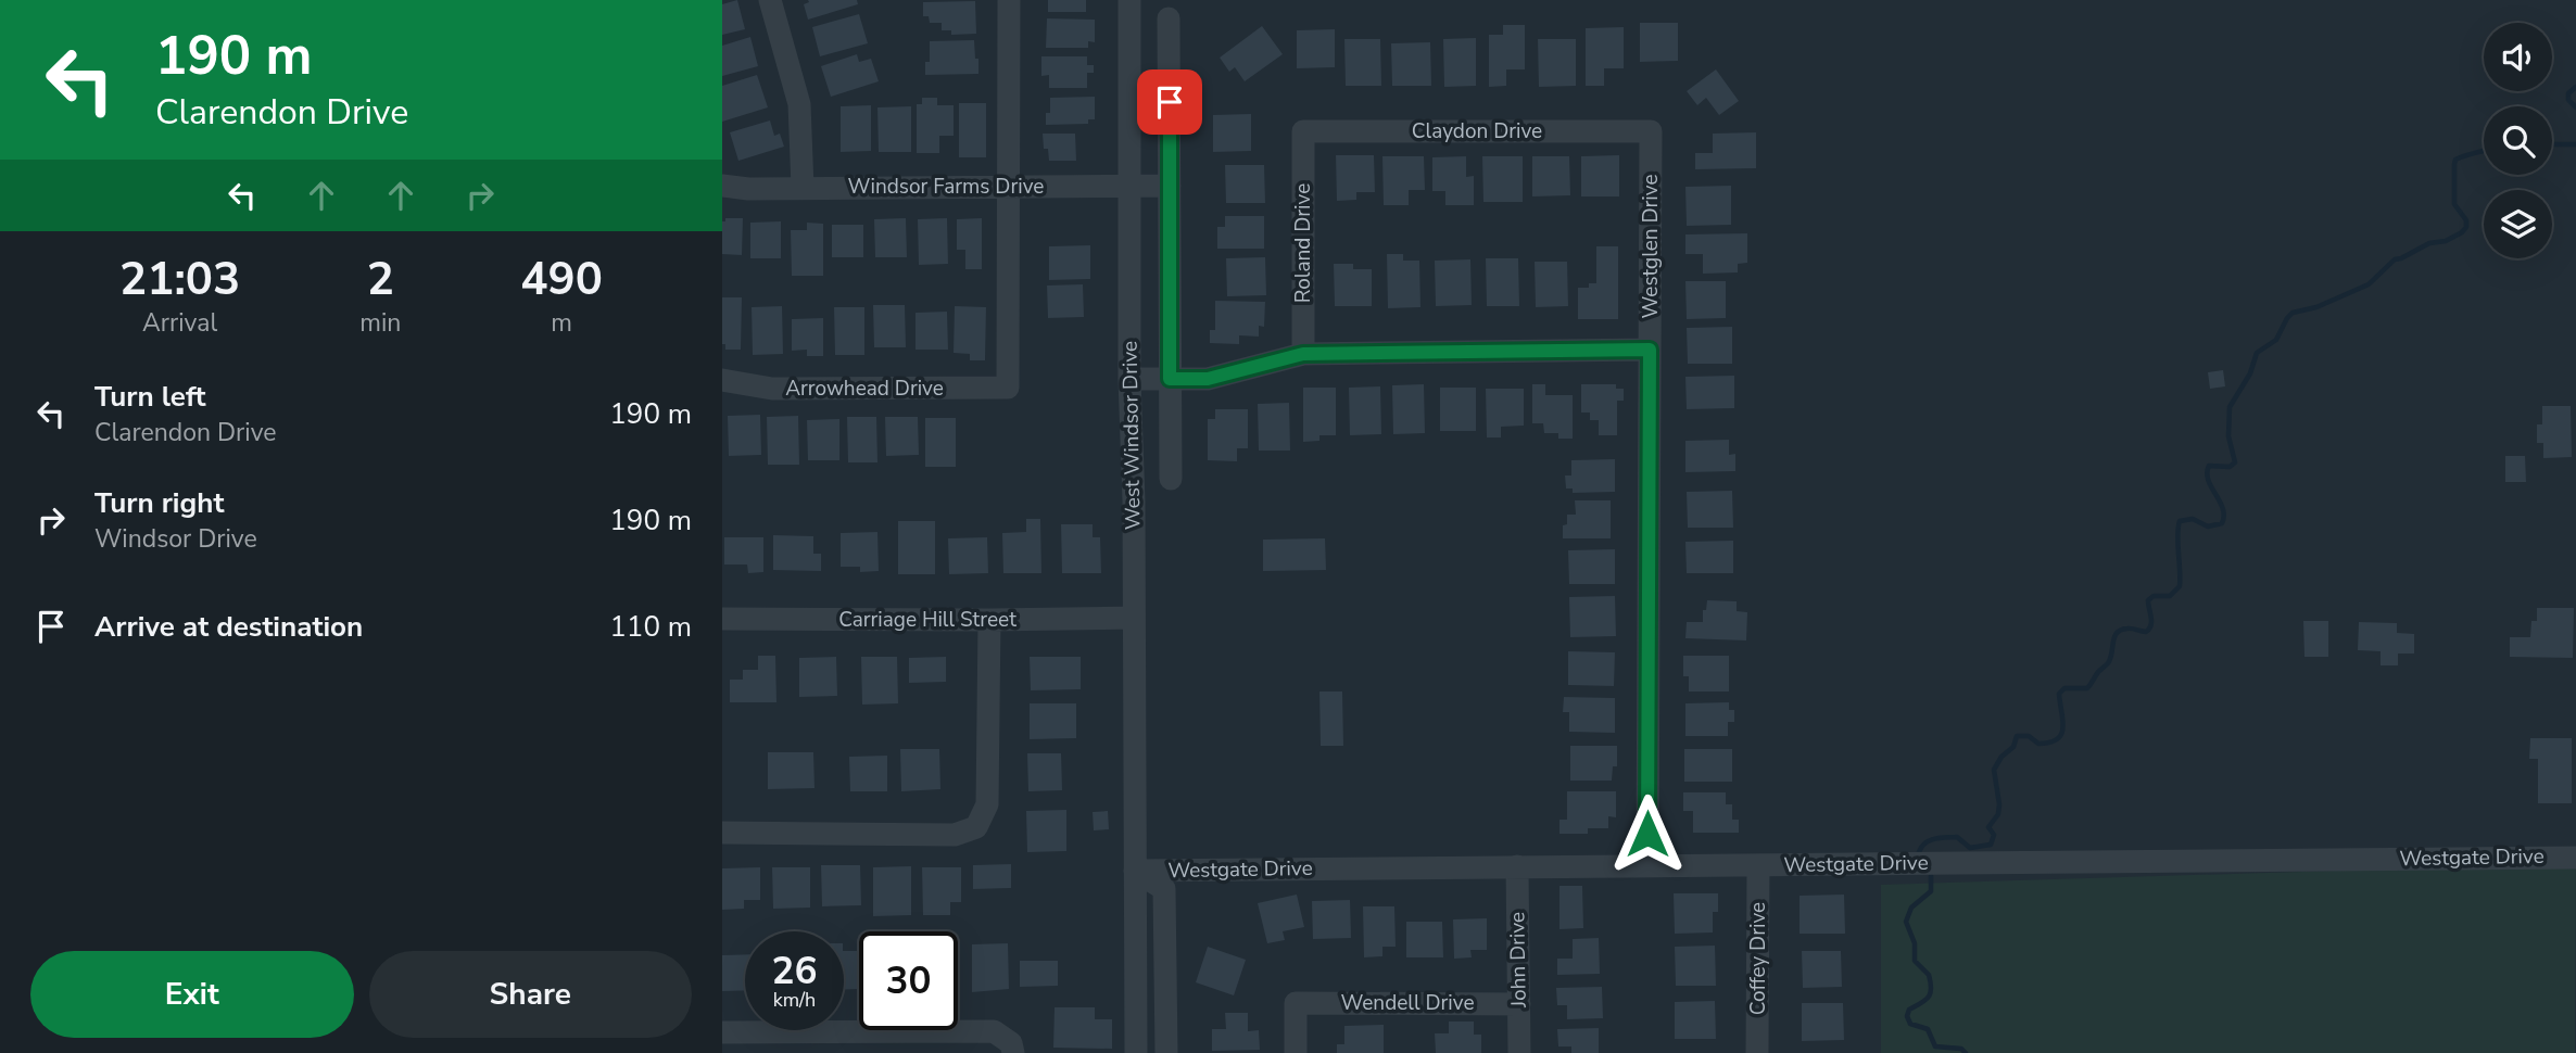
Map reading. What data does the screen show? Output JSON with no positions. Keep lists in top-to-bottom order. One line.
{"streets":{"street":["Claydon Drive","Windsor Farms Drive","Roland Drive","Westglen Drive","Arrowhead Drive","West Windsor Drive","Carriage Hill Street","Westgate Drive","Coffey Drive","John Drive","Wendell Drive"]},"crossings":[["Claydon Drive","Roland Drive"],["Claydon Drive","Westglen Drive"],["Windsor Farms Drive","Arrowhead Drive"],["Windsor Farms Drive","West Windsor Drive"],["Westglen Drive","Westgate Drive"],["West Windsor Drive","Carriage Hill Street"],["West Windsor Drive","Westgate Drive"],["Westgate Drive","Coffey Drive"],["Westgate Drive","John Drive"],["John Drive","Wendell Drive"]],"page":{"turn":["190 m","Clarendon Drive"],"eta":["21:03","Arrival","2","min","490","m"],"list":[{"name":"Turn left","note":"Clarendon Drive","value":"190 m"},{"name":"Turn right","note":"Windsor Drive","value":"190 m"},{"name":"Arrive at destination","value":"110 m"}],"speed":"26 km/h","limit":"30","buttons":["Exit","Share"]}}
